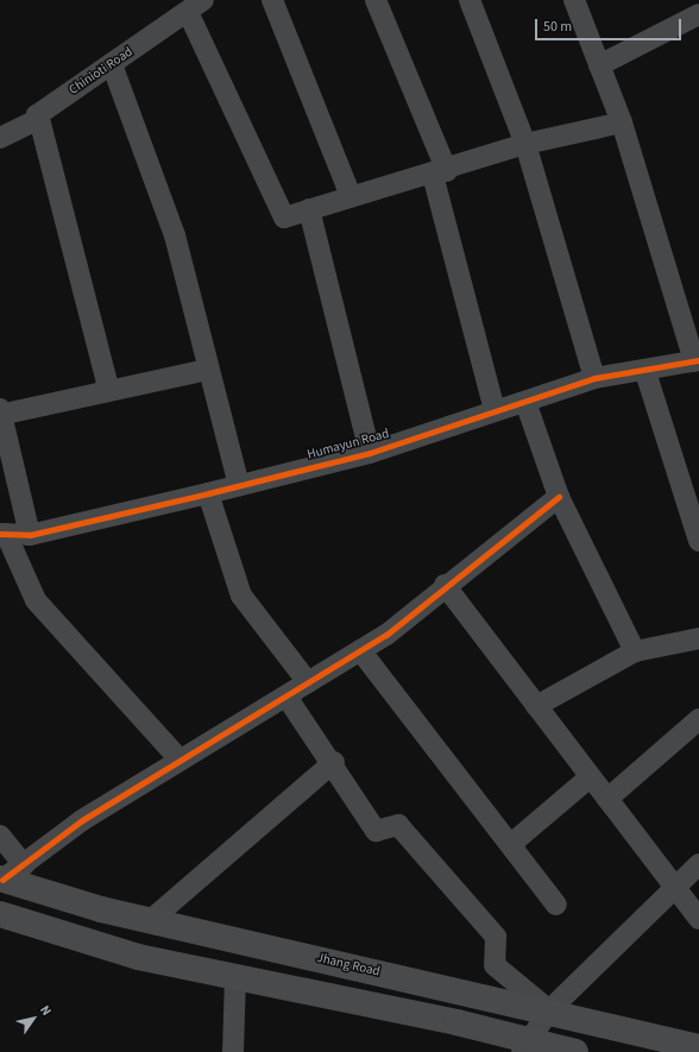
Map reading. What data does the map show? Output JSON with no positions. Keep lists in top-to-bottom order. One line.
{"streets":{"highway":["Jhang Road"],"street":["Chinioti Road","Humayun Road"]},"scale_bar":"50 m","north":"top right"}
